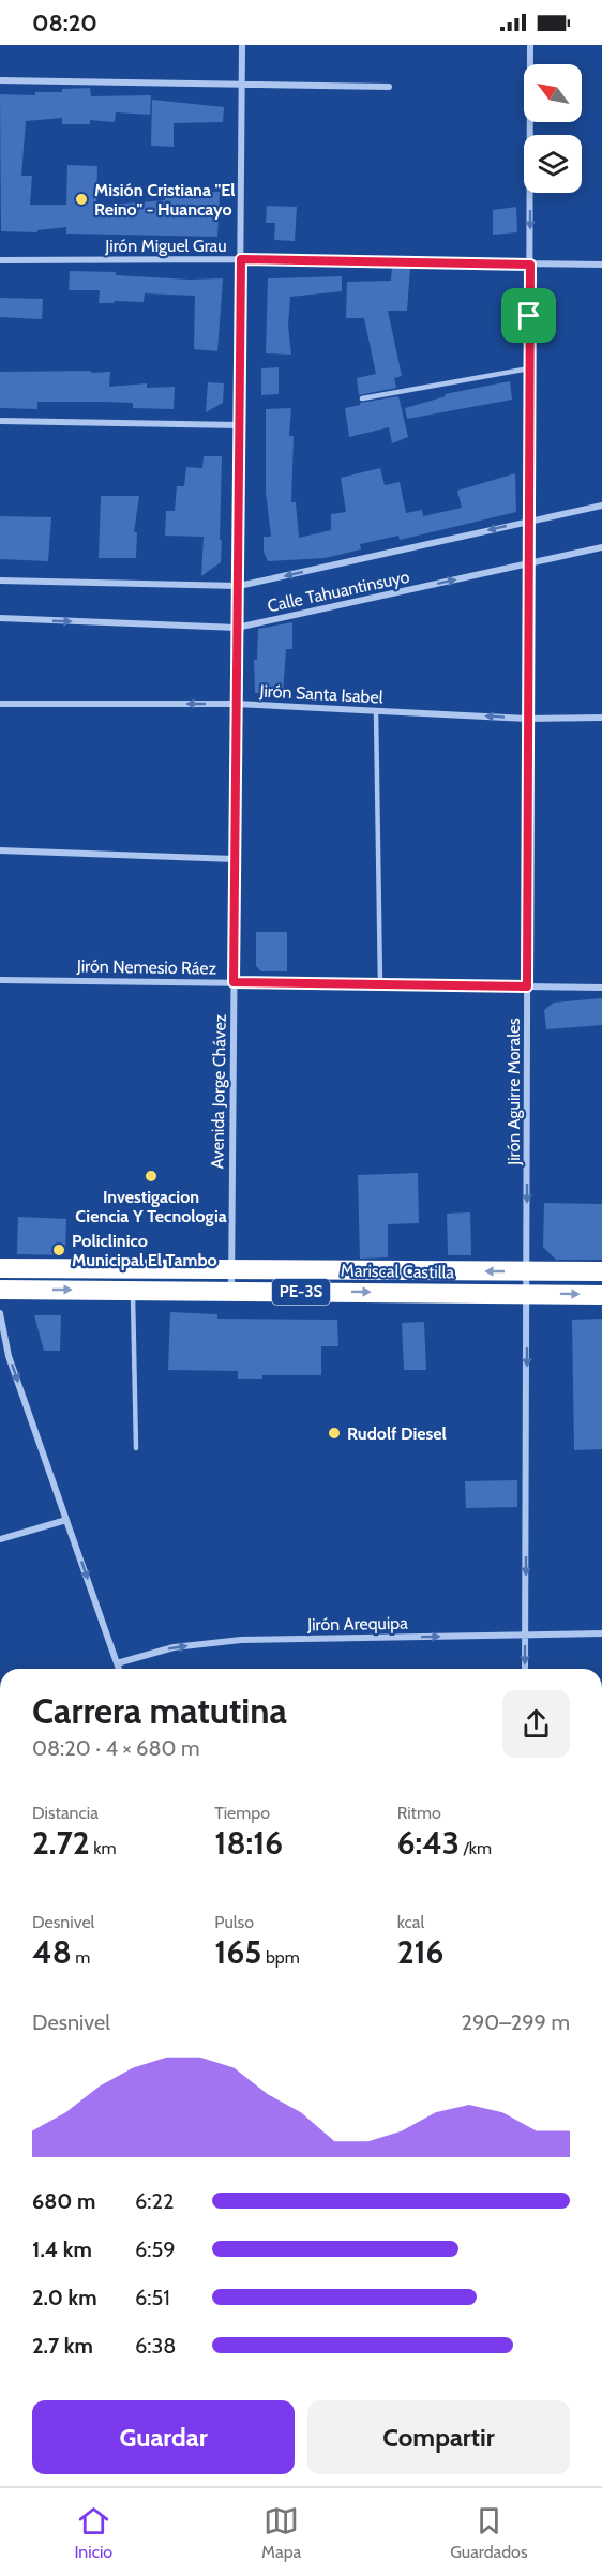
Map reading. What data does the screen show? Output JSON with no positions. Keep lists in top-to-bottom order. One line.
{"streets":{"highway":["Mariscal Castilla","PE-3S"],"street":["Jirón Miguel Grau","Calle Tahuantinsuyo","Jirón Santa Isabel","Jirón Nemesio Ráez","Avenida Jorge Chávez","Jirón Aguirre Morales","Jirón Arequipa"]},"crossings":[["Jirón Miguel Grau","Avenida Jorge Chávez"],["Jirón Miguel Grau","Jirón Aguirre Morales"],["Calle Tahuantinsuyo","Avenida Jorge Chávez"],["Calle Tahuantinsuyo","Jirón Aguirre Morales"],["Jirón Santa Isabel","Avenida Jorge Chávez"],["Jirón Santa Isabel","Jirón Aguirre Morales"],["Jirón Nemesio Ráez","Avenida Jorge Chávez"],["Jirón Nemesio Ráez","Jirón Aguirre Morales"],["Avenida Jorge Chávez","Mariscal Castilla"],["Jirón Aguirre Morales","Mariscal Castilla"],["Jirón Aguirre Morales","Jirón Arequipa"]],"one_way":["Jirón Santa Isabel","Jirón Aguirre Morales","Jirón Arequipa"],"places":["Misión Cristiana \"El Reino\" - Huancayo","Investigacion Ciencia Y Tecnologia","Policlinico Municipal El Tambo","Rudolf Diesel"],"north":"top left","page":{"status":"08:20","heading":["Carrera matutina","08:20 · 4 × 680 m"],"stats":[["Distancia","2.72 km"],["Tiempo","18:16"],["Ritmo","6:43 /km"],["Desnivel","48 m"],["Pulso","165 bpm"],["kcal","216"]],"chart":["Desnivel","290–299 m"],"list":[{"name":"680 m","note":"6:22"},{"name":"1.4 km","note":"6:59"},{"name":"2.0 km","note":"6:51"},{"name":"2.7 km","note":"6:38"}],"buttons":["Guardar","Compartir"],"tabs":["Inicio","Mapa","Guardados"]}}
